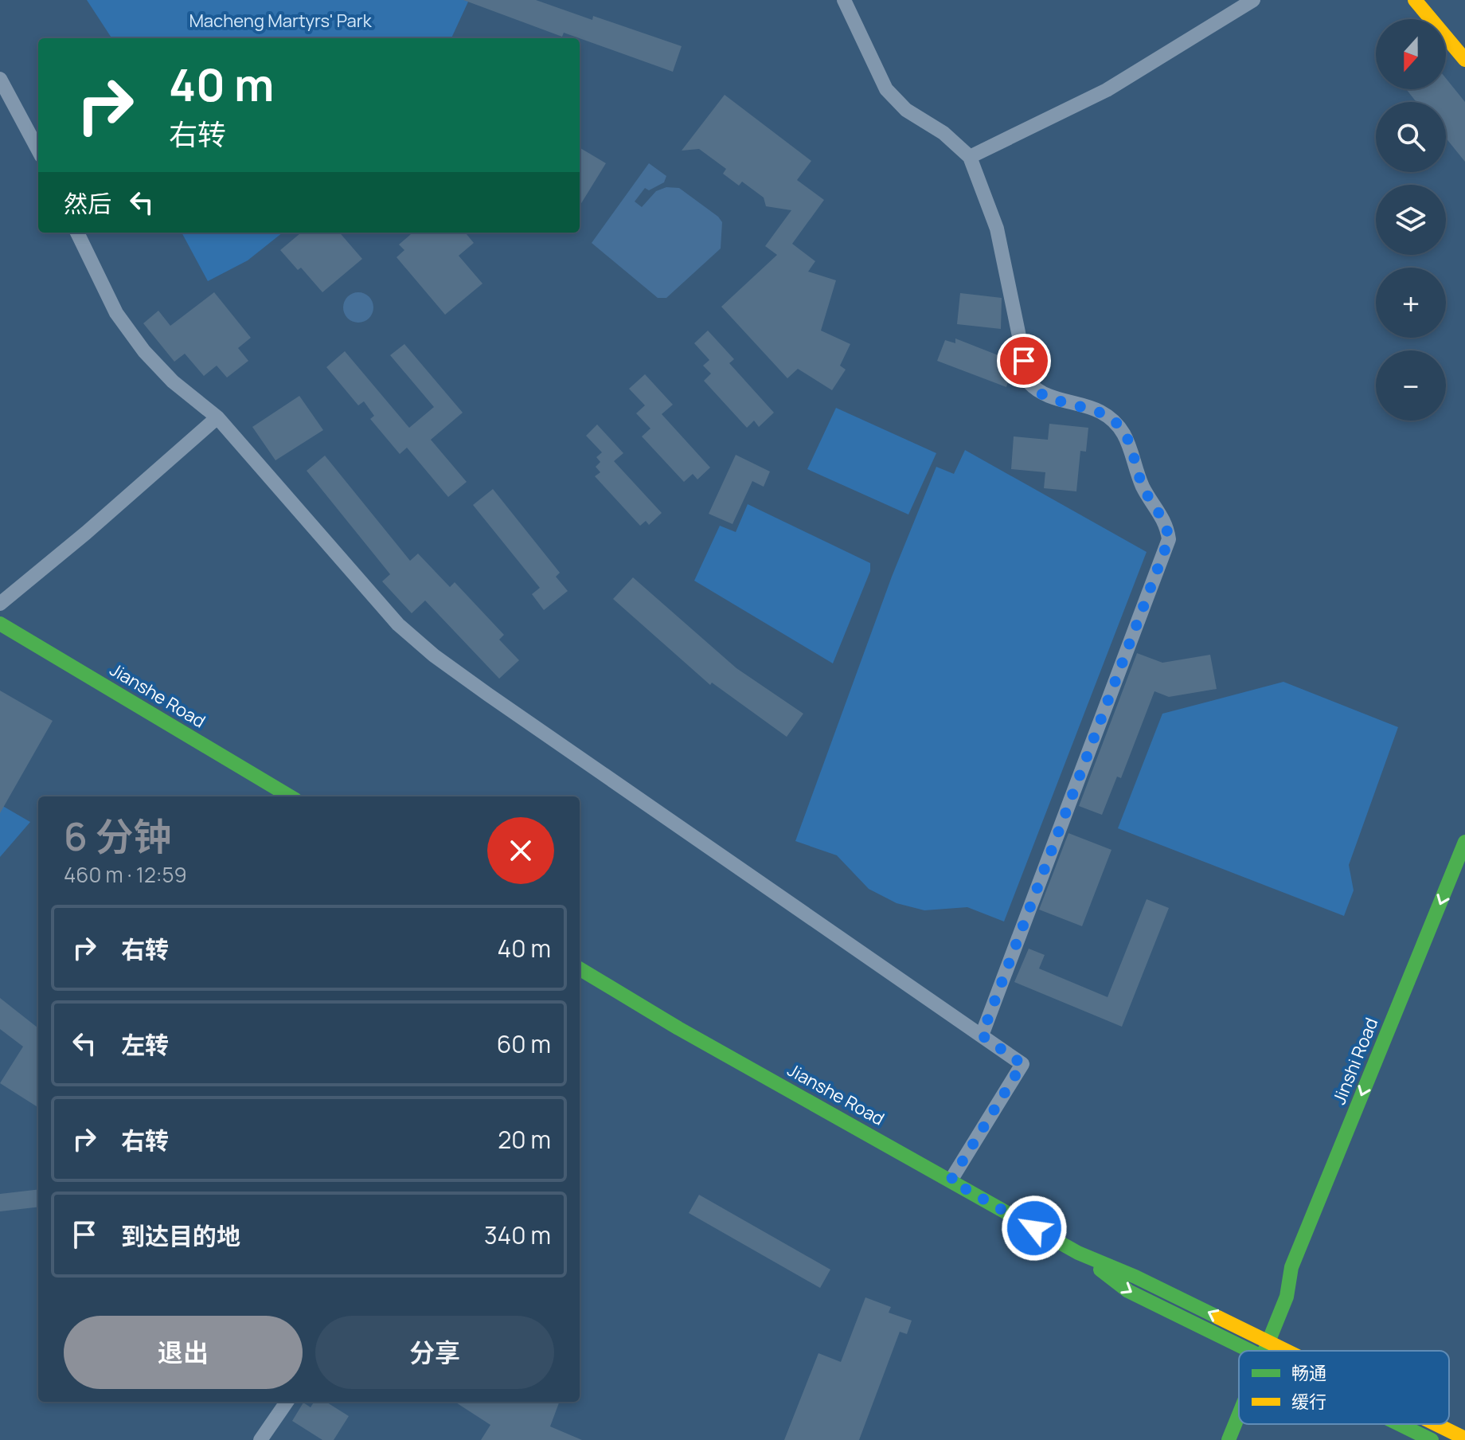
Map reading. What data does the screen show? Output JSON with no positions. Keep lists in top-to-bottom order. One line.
{"streets":{"street":["Jianshe Road","Jinshi Road"]},"crossings":[["Jianshe Road","Jinshi Road"]],"parks":["Macheng Martyrs' Park"],"legend":["畅通","缓行"],"north":"bottom","page":{"map_buttons":["+","−"],"turn":["40 m","右转"],"then":"然后","heading":["6 分钟","460 m · 12:59"],"list":[{"name":"右转","value":"40 m"},{"name":"左转","value":"60 m"},{"name":"右转","value":"20 m"},{"name":"到达目的地","value":"340 m"}],"buttons":["退出","分享"]}}
